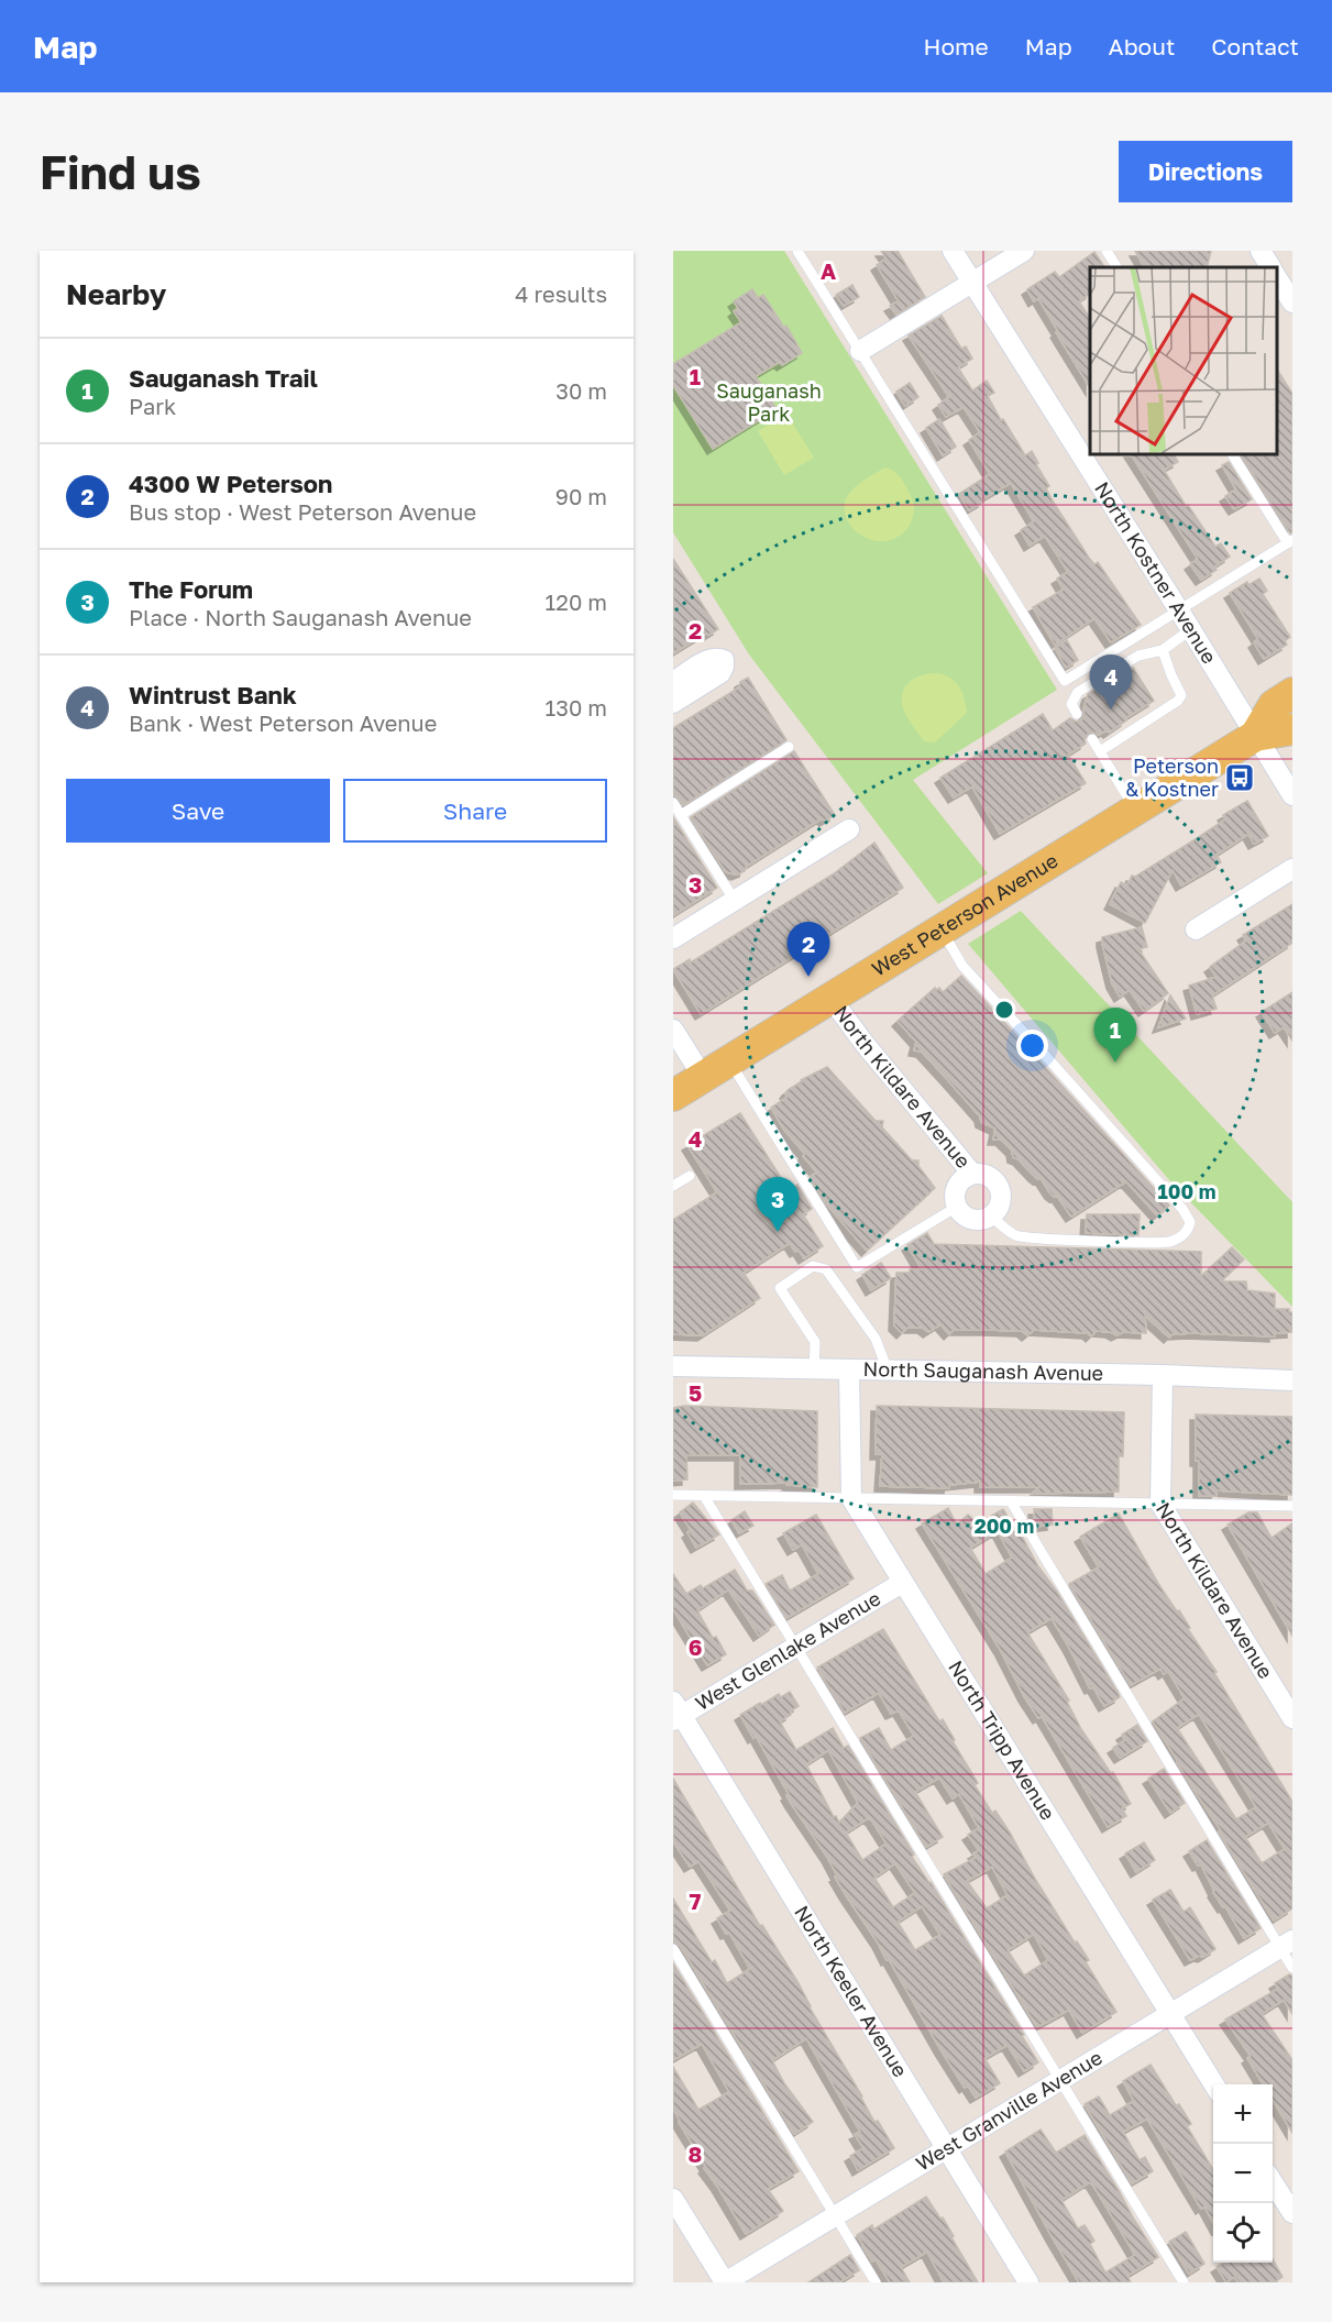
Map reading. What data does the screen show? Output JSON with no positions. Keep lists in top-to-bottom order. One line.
{"streets":{"main road":["West Peterson Avenue"],"street":["North Kostner Avenue","North Kildare Avenue","North Sauganash Avenue","West Glenlake Avenue","North Tripp Avenue","North Keeler Avenue","West Granville Avenue"]},"crossings":[["North Kostner Avenue","West Peterson Avenue"],["West Peterson Avenue","North Kildare Avenue"],["North Kildare Avenue","North Sauganash Avenue"],["North Sauganash Avenue","North Tripp Avenue"],["West Glenlake Avenue","North Tripp Avenue"],["West Glenlake Avenue","North Keeler Avenue"],["North Tripp Avenue","West Granville Avenue"],["North Keeler Avenue","West Granville Avenue"]],"parks":["Sauganash Park"],"places":{"bus stop":["Peterson & Kostner"]},"page":{"header":"Map","nav":["Home","Map","About","Contact"],"buttons":["Directions",["Save","Share"]],"title":"Find us","heading":["Nearby","4 results"],"list":[{"mark":"1","name":"Sauganash Trail","note":"Park","value":"30 m"},{"mark":"2","name":"4300 W Peterson","note":"Bus stop · West Peterson Avenue","value":"90 m"},{"mark":"3","name":"The Forum","note":"Place · North Sauganash Avenue","value":"120 m"},{"mark":"4","name":"Wintrust Bank","note":"Bank · West Peterson Avenue","value":"130 m"}],"pins":["4","2","1","3"],"map_buttons":["+","−"]},"grid":{"columns":["A"],"rows":["1","2","3","4","5","6","7","8"]},"rings":["100 m","200 m"]}
